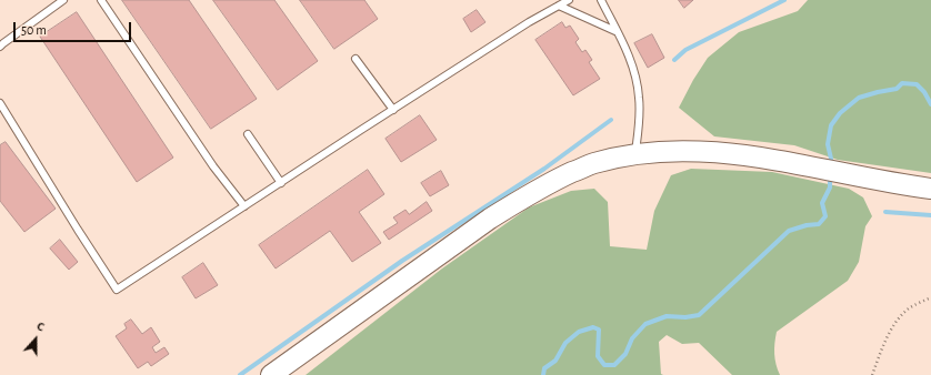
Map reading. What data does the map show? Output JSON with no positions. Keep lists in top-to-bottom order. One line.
{"scale_bar":"50 m","north":"top"}
